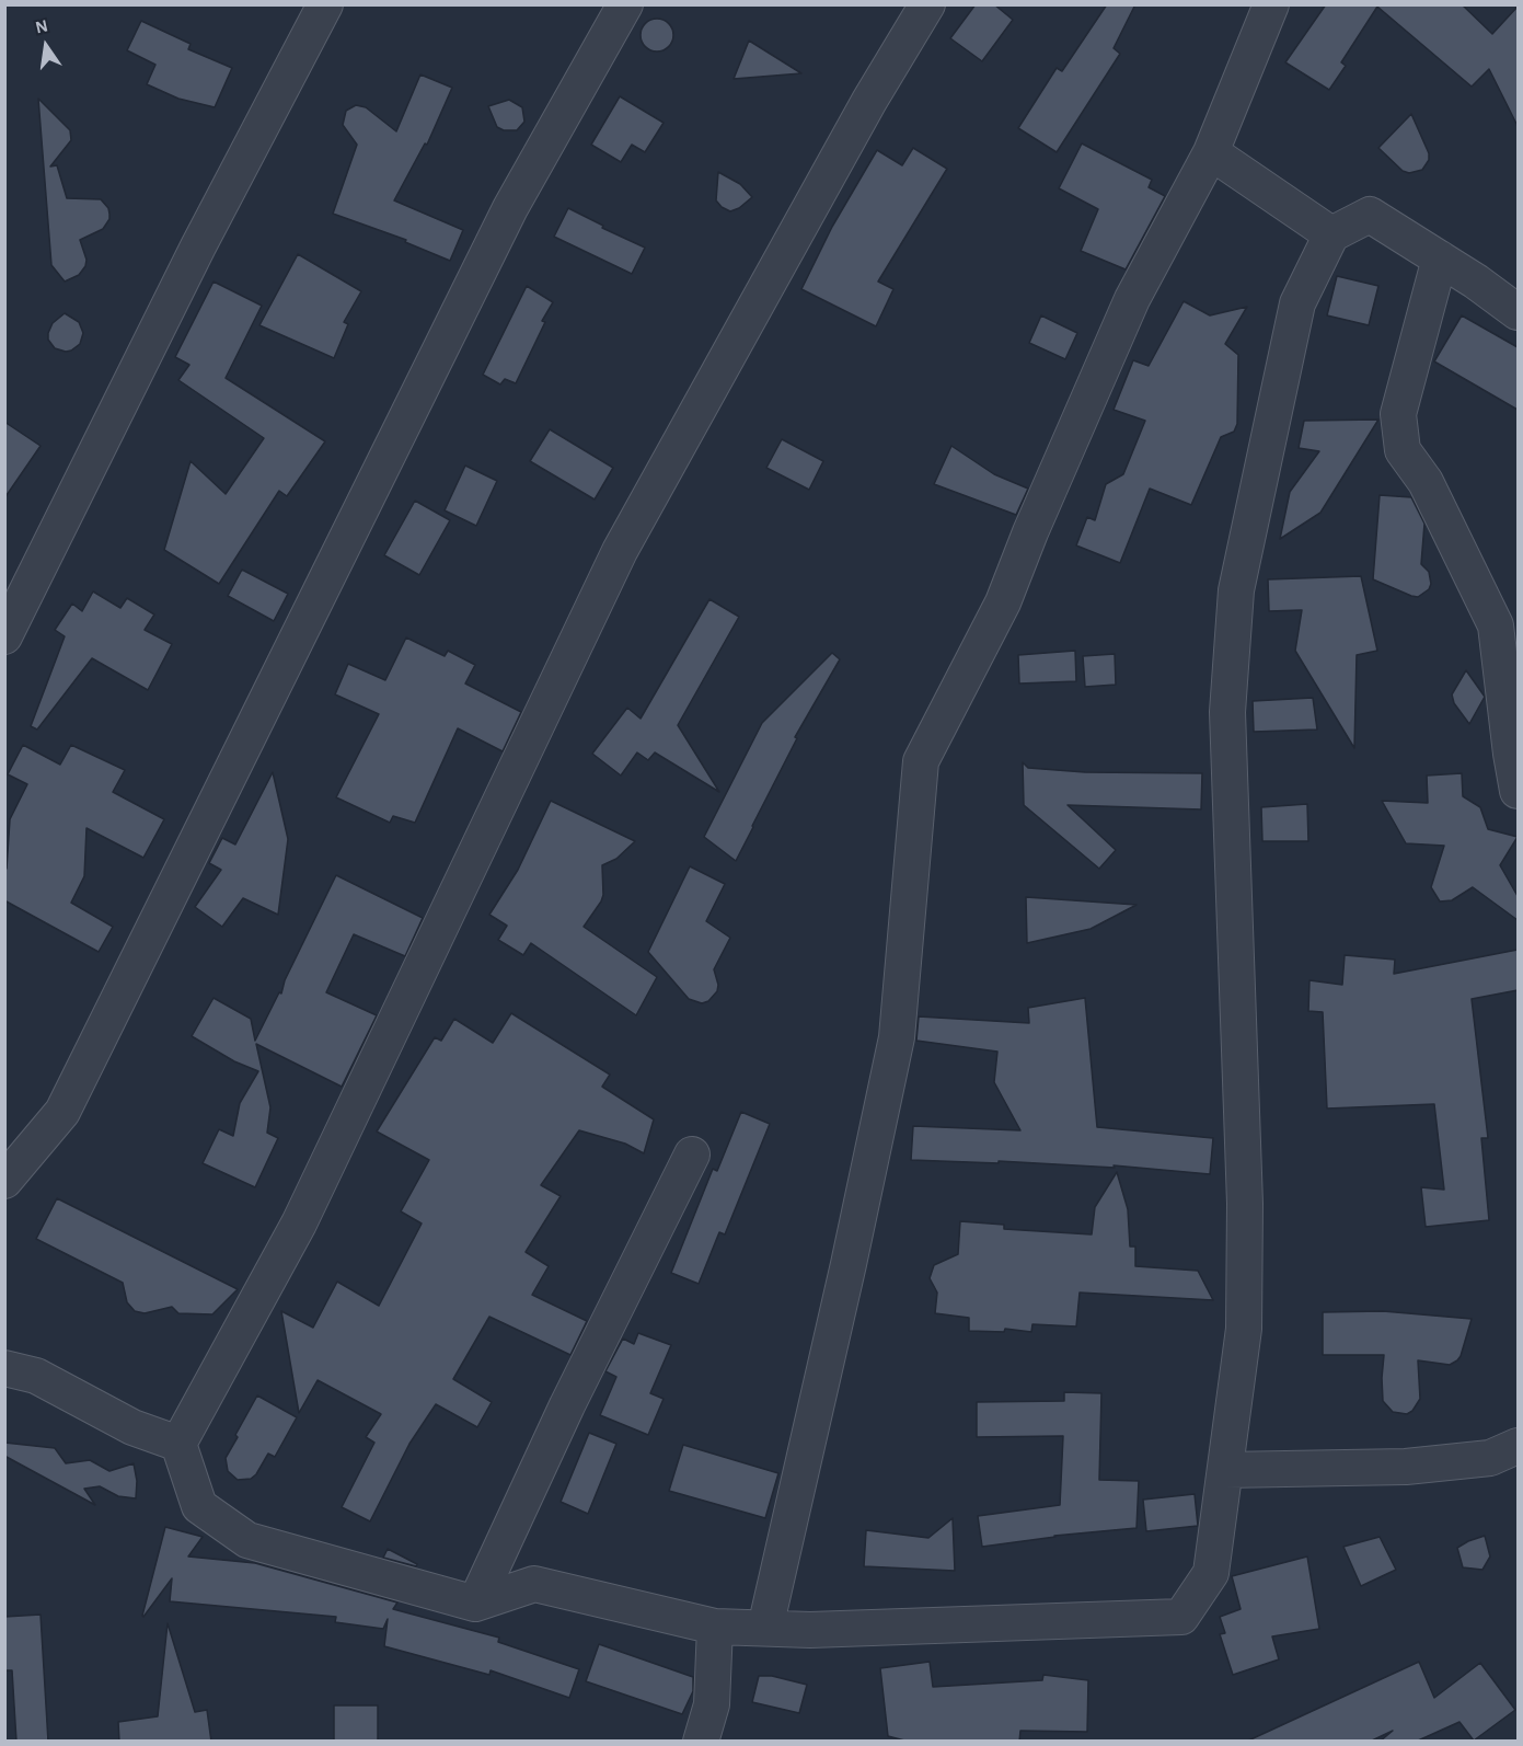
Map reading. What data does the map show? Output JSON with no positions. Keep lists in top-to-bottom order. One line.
{"north":"top"}
